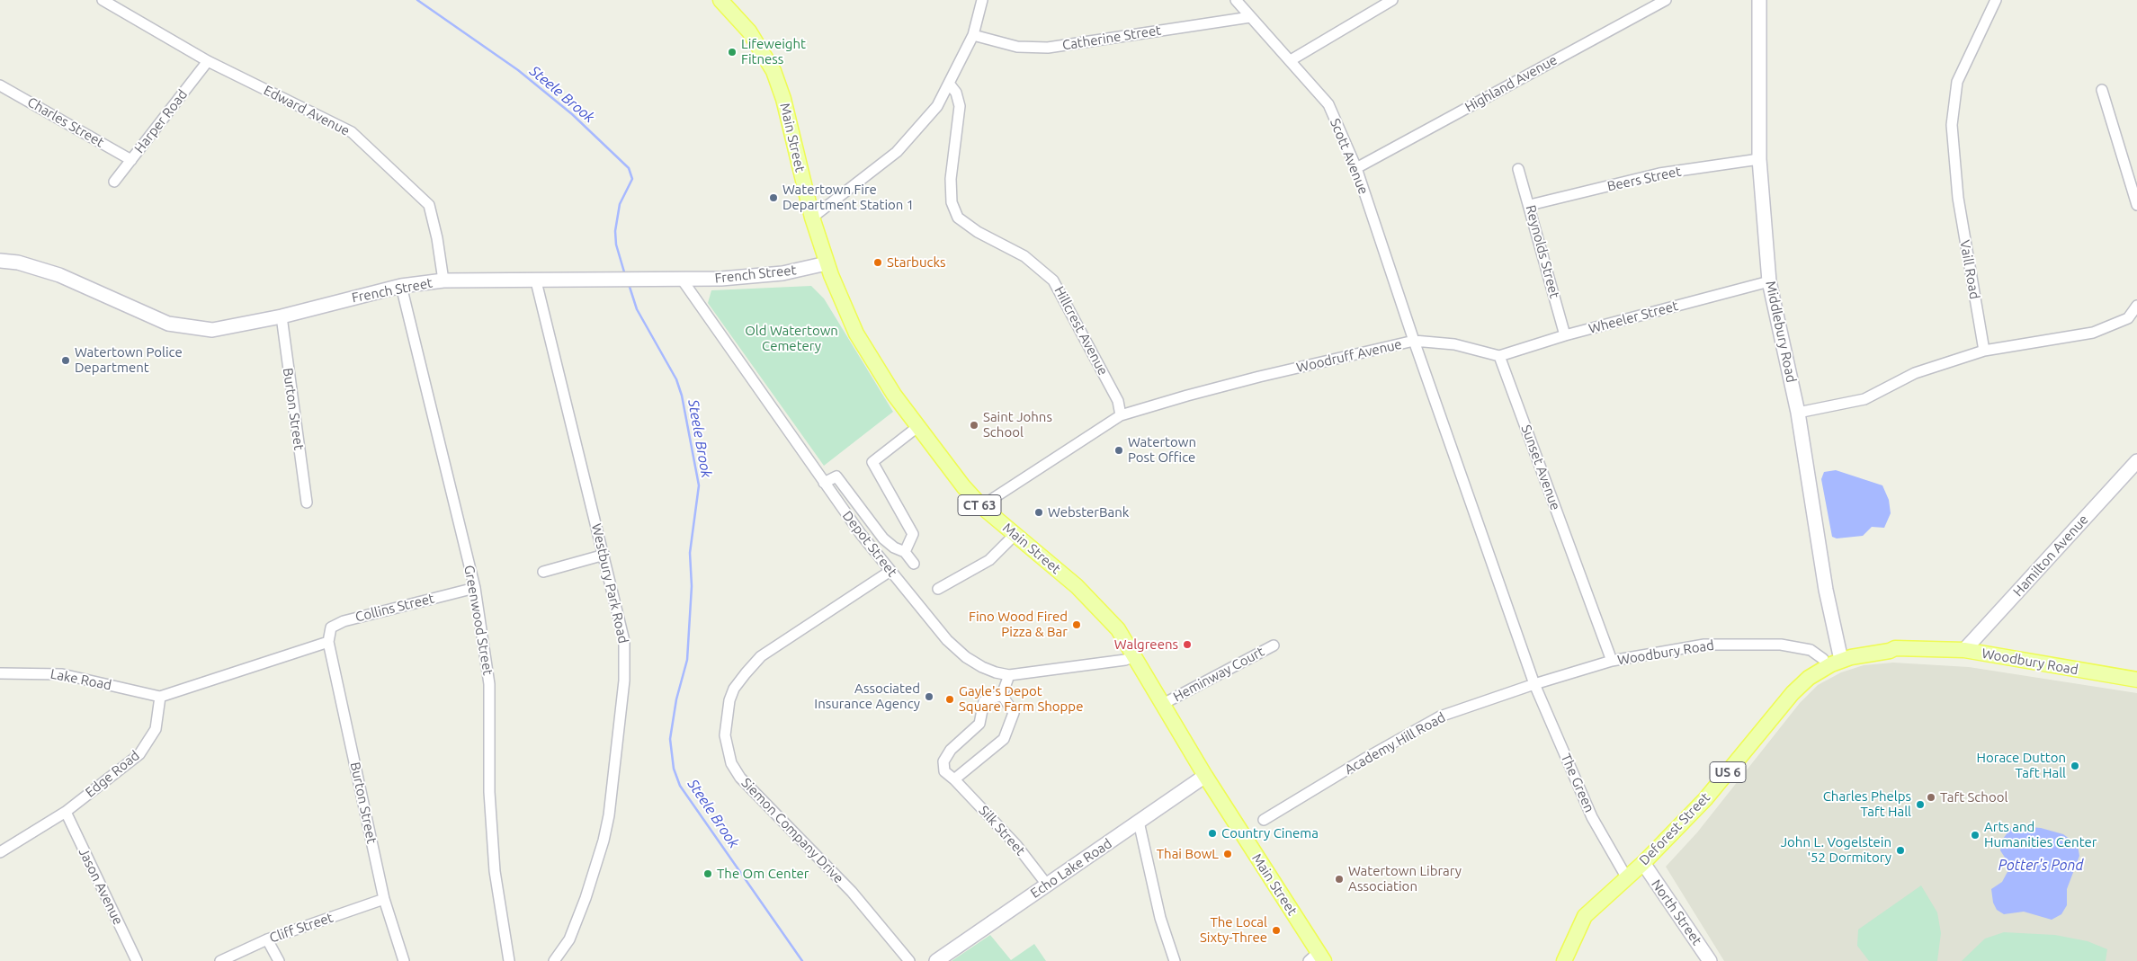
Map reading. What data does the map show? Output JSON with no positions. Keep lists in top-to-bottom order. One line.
{"streets":{"main road":["Main Street","CT 63","Woodbury Road","US 6","Deforest Street"],"street":["Catherine Street","Highland Avenue","Edward Avenue","Harper Road","Charles Street","Scott Avenue","Beers Street","Reynolds Street","Vaill Road","French Street","Wheeler Street","Hillcrest Avenue","Middlebury Road","Woodruff Avenue","Burton Street","Sunset Avenue","Depot Street","Hamilton Avenue","Westbury Park Road","Collins Street","Greenwood Street","Heminway Court","Lake Road","Academy Hill Road","Edge Road","The Green","Siemon Company Drive","Silk Street","Echo Lake Road","Jason Avenue","North Street","Cliff Street"]},"crossings":[["Catherine Street","Scott Avenue"],["Highland Avenue","Scott Avenue"],["Edward Avenue","Harper Road"],["Edward Avenue","French Street"],["Harper Road","Charles Street"],["Main Street","French Street"],["Main Street","Woodruff Avenue"],["Main Street","Depot Street"],["Main Street","Heminway Court"],["Main Street","Echo Lake Road"],["Scott Avenue","Woodruff Avenue"],["Beers Street","Reynolds Street"],["Beers Street","Middlebury Road"],["Reynolds Street","Wheeler Street"],["French Street","Burton Street"],["French Street","Depot Street"],["French Street","Westbury Park Road"],["French Street","Greenwood Street"],["Wheeler Street","Middlebury Road"],["Wheeler Street","Sunset Avenue"],["Hillcrest Avenue","Woodruff Avenue"],["Middlebury Road","Woodbury Road"],["Woodruff Avenue","Woodbury Road"],["Woodruff Avenue","Academy Hill Road"],["Woodruff Avenue","The Green"],["Burton Street","Collins Street"],["Burton Street","Cliff Street"],["Sunset Avenue","Woodbury Road"],["Depot Street","Siemon Company Drive"],["Hamilton Avenue","Woodbury Road"],["Collins Street","Greenwood Street"],["Woodbury Road","Academy Hill Road"],["Woodbury Road","The Green"],["Woodbury Road","Deforest Street"],["Lake Road","Edge Road"],["Academy Hill Road","The Green"],["Edge Road","Jason Avenue"],["The Green","Deforest Street"],["Deforest Street","North Street"],["Silk Street","Echo Lake Road"]],"water":["Steele Brook","Potter's Pond"],"parks":["Old Watertown Cemetery"],"places":["Lifeweight Fitness","Watertown Fire Department Station 1","Starbucks","Watertown Police Department","Saint Johns School","Watertown Post Office","WebsterBank","Fino Wood Fired Pizza & Bar","Walgreens","Associated Insurance Agency","Gayle's Depot Square Farm Shoppe","Horace Dutton Taft Hall","Taft School","Charles Phelps Taft Hall","Country Cinema","Arts and Humanities Center","John L. Vogelstein '52 Dormitory","Thai BowL","The Om Center","Watertown Library Association","The Local Sixty-Three"]}
